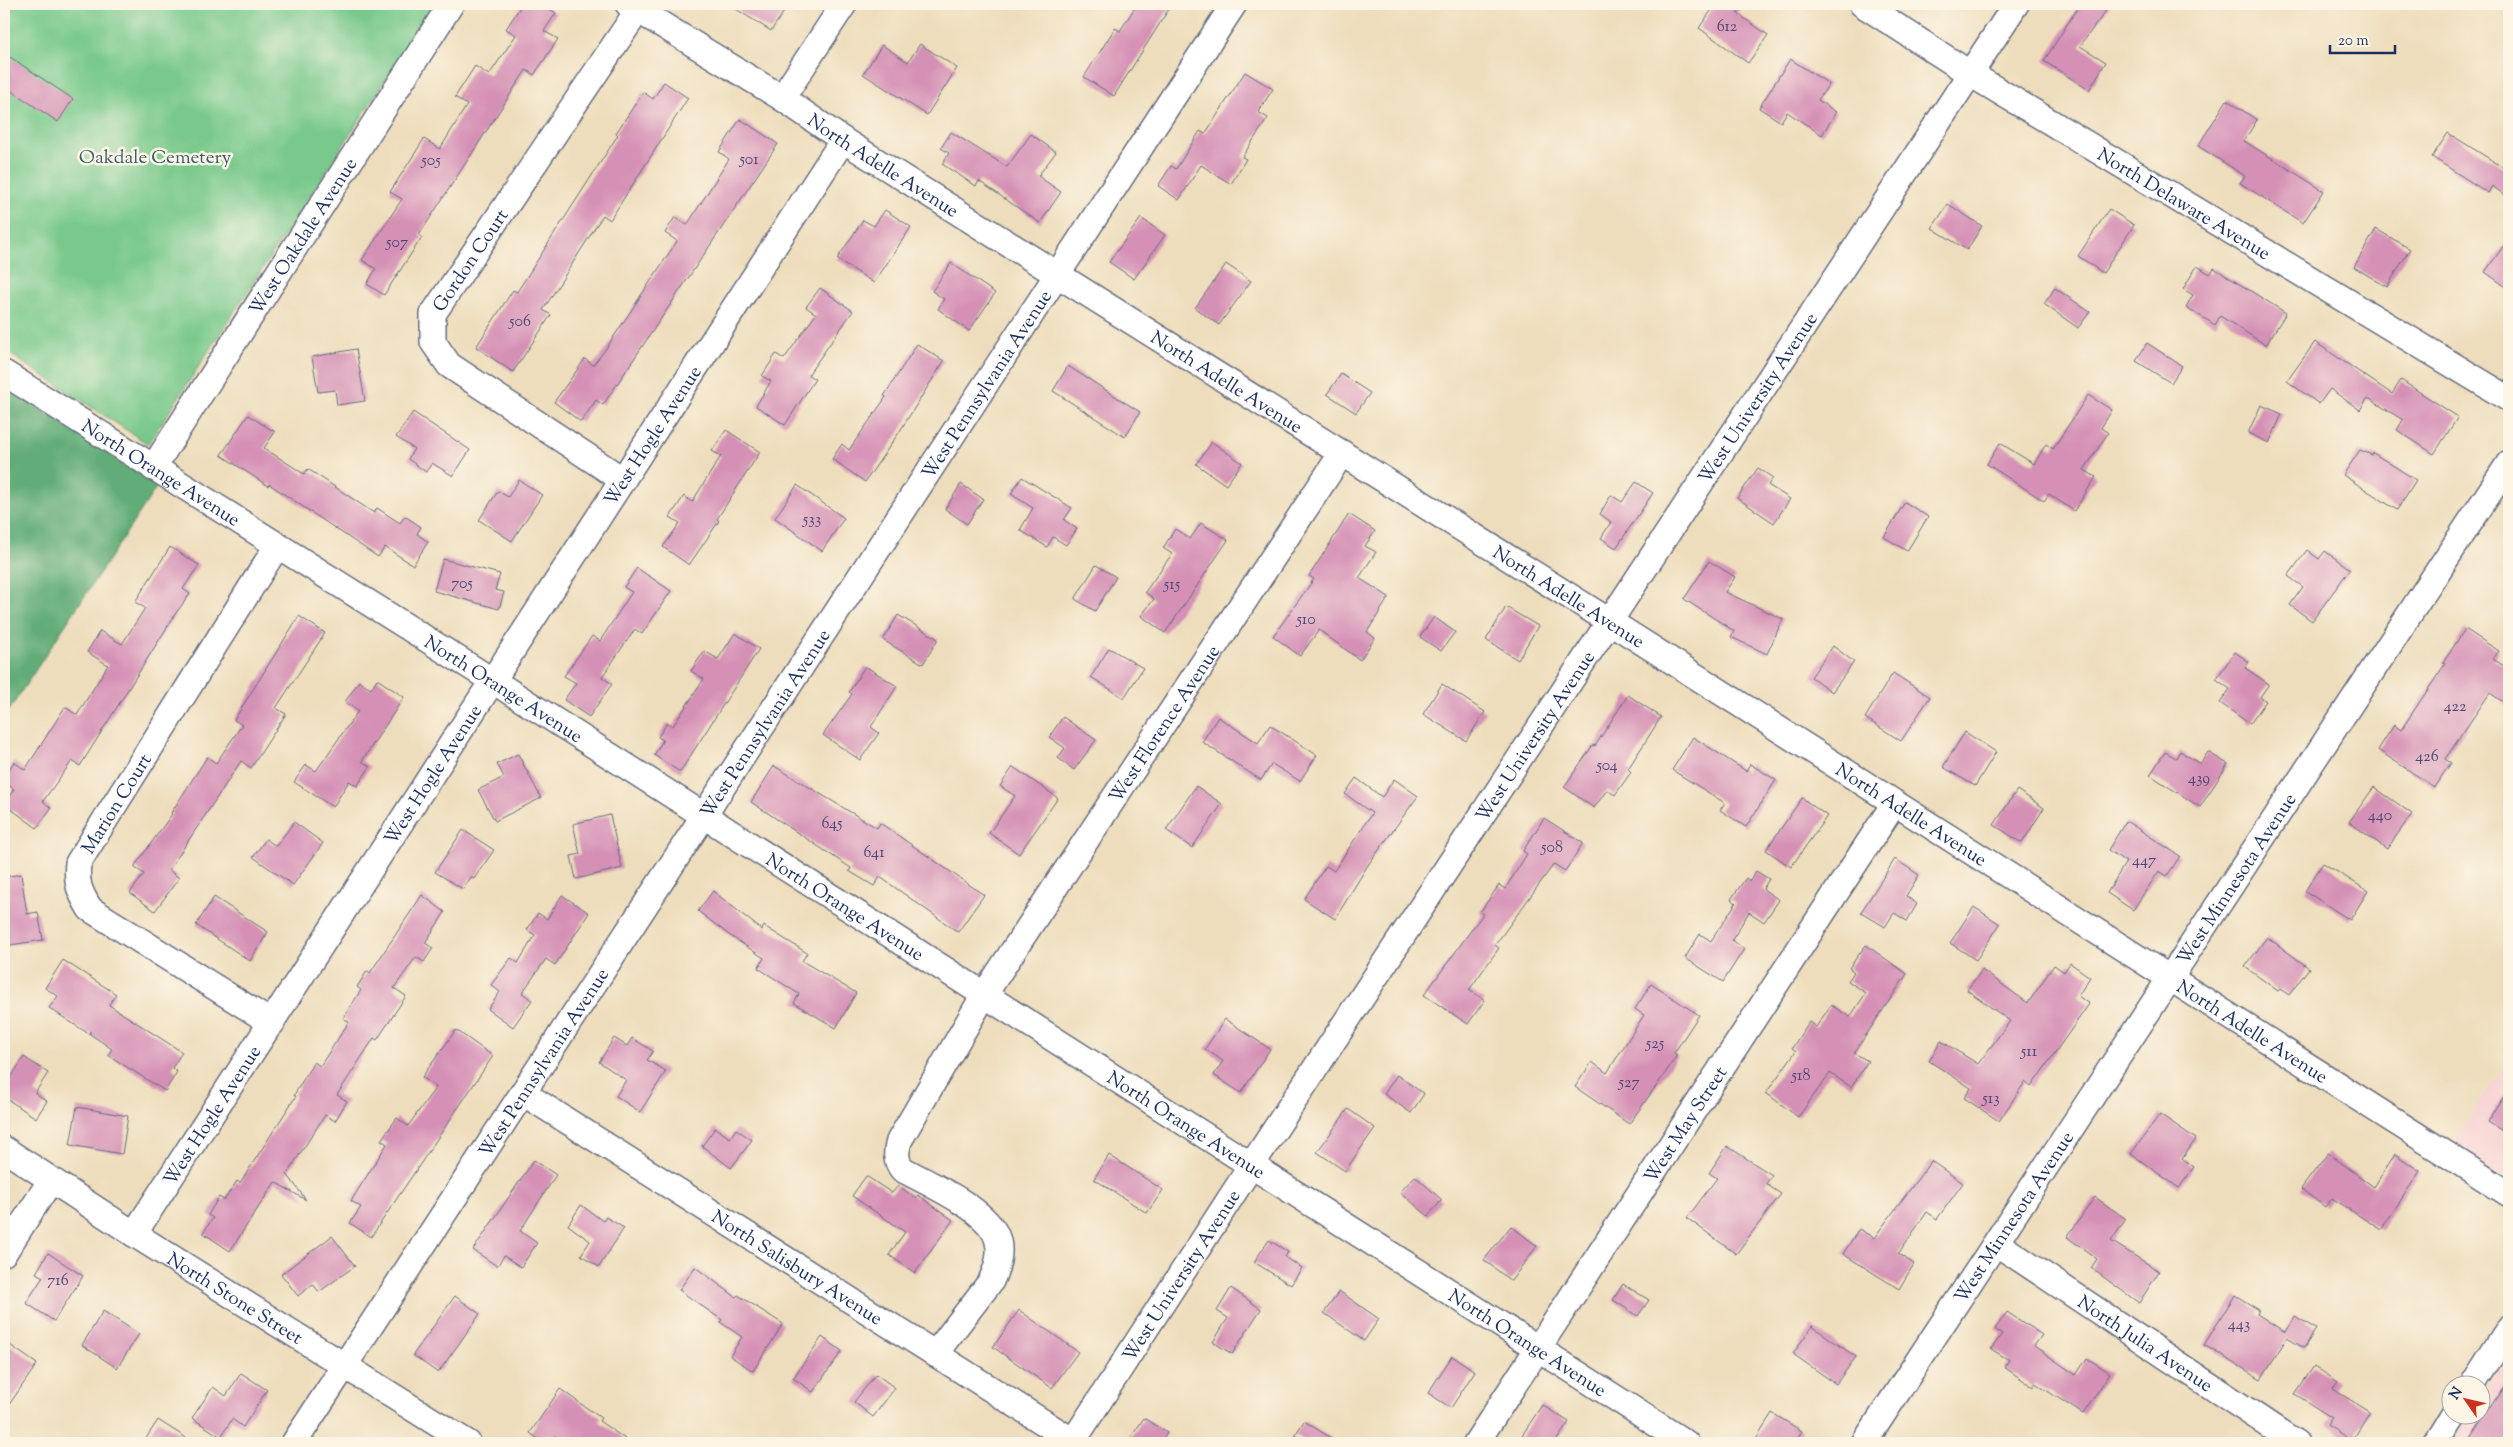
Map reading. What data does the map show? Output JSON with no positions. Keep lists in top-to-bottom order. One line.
{"streets":{"street":["North Adelle Avenue","North Delaware Avenue","West Oakdale Avenue","Gordon Court","West Pennsylvania Avenue","West University Avenue","West Hogle Avenue","North Orange Avenue","West Florence Avenue","Marion Court","West Minnesota Avenue","West May Street","North Salisbury Avenue","North Stone Street","North Julia Avenue"]},"crossings":[["North Adelle Avenue","Gordon Court"],["North Adelle Avenue","West Pennsylvania Avenue"],["North Adelle Avenue","West University Avenue"],["North Adelle Avenue","West Hogle Avenue"],["North Adelle Avenue","West Florence Avenue"],["North Adelle Avenue","West Minnesota Avenue"],["North Adelle Avenue","West May Street"],["North Delaware Avenue","West University Avenue"],["West Oakdale Avenue","North Orange Avenue"],["Gordon Court","West Hogle Avenue"],["West Pennsylvania Avenue","North Orange Avenue"],["West Pennsylvania Avenue","North Salisbury Avenue"],["West Pennsylvania Avenue","North Stone Street"],["West University Avenue","North Orange Avenue"],["West University Avenue","North Salisbury Avenue"],["West Hogle Avenue","North Orange Avenue"],["West Hogle Avenue","Marion Court"],["West Hogle Avenue","North Stone Street"],["North Orange Avenue","West Florence Avenue"],["North Orange Avenue","Marion Court"],["North Orange Avenue","West May Street"],["West Florence Avenue","North Salisbury Avenue"],["West Minnesota Avenue","North Julia Avenue"]],"parks":["Oakdale Cemetery"],"house_numbers":["612","501","505","507","506","533","705","515","510","422","426","504","439","440","645","508","641","447","525","511","518","527","513","716","443"],"scale_bar":"20 m","north":"top left"}
